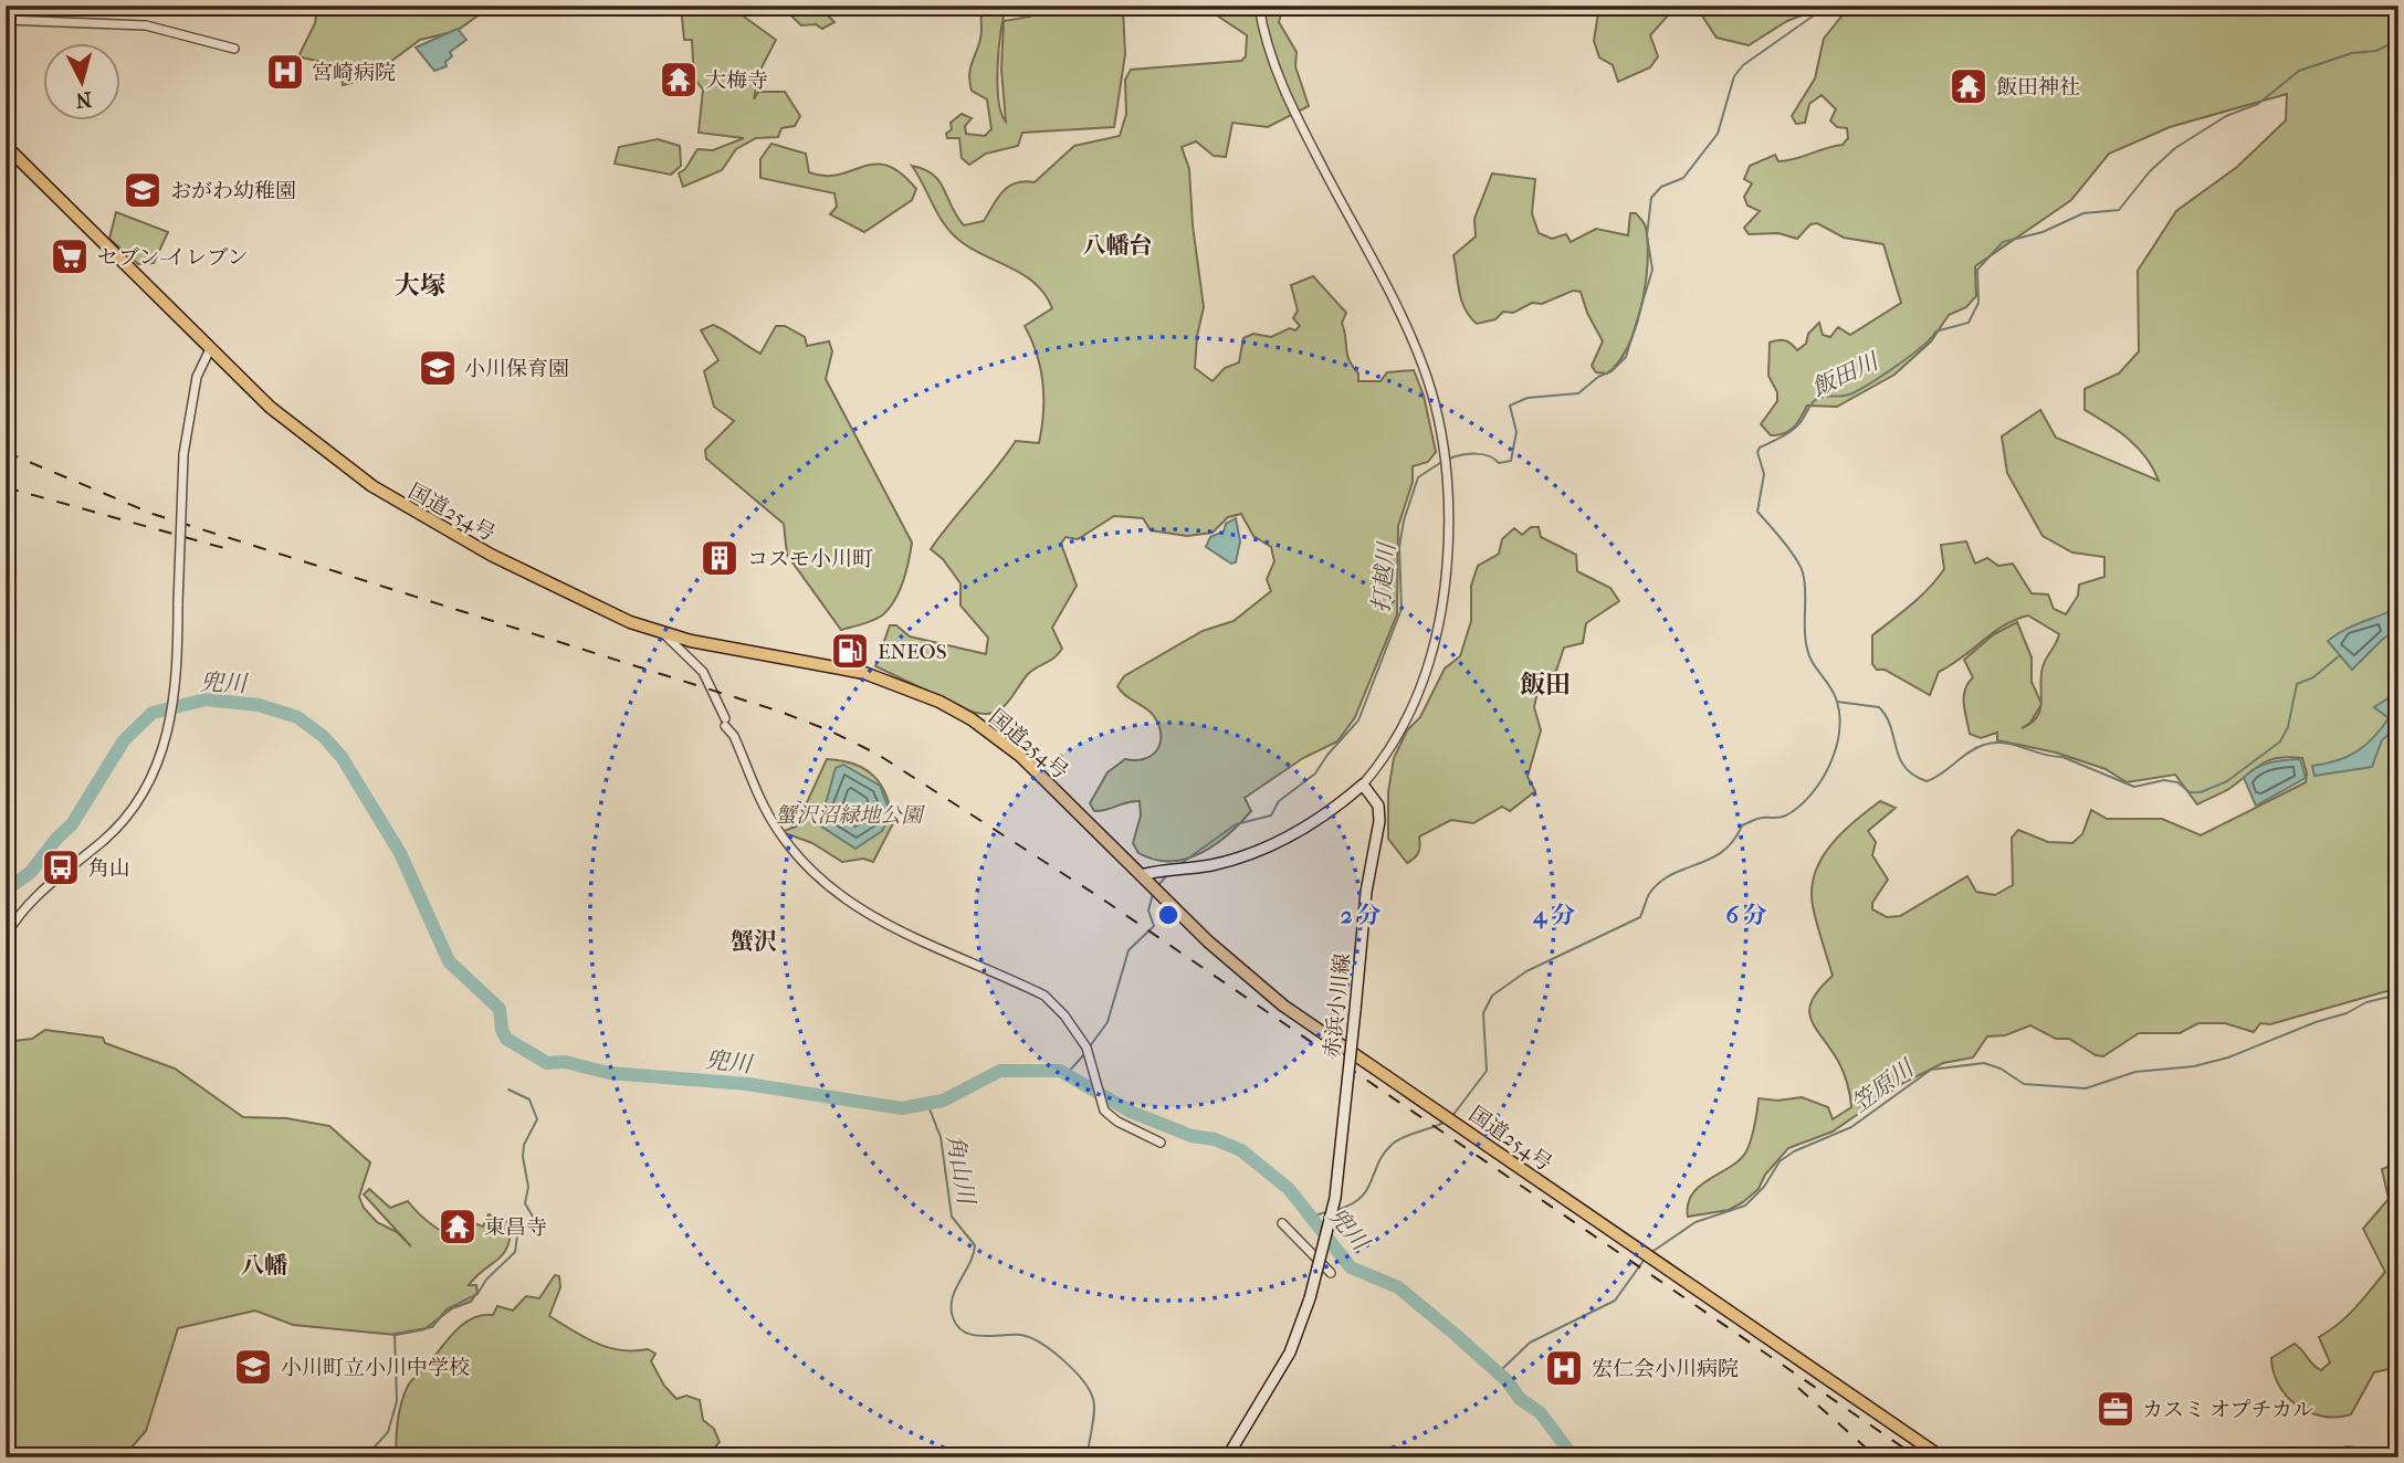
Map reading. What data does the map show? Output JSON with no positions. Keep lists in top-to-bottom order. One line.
{"streets":{"highway":["国道254号"],"main road":["赤浜小川線"]},"districts":["八幡台","大塚","飯田","蟹沢","八幡"],"water":["飯田川","打越川","兜川","笠原川","角山川"],"parks":["蟹沢沼緑地公園"],"places":{"hospital":["宮崎病院","宏仁会小川病院"],"temple":["大梅寺","飯田神社","東昌寺"],"school or university":["おがわ幼稚園","小川保育園","小川町立小川中学校"],"supermarket":["セブン-イレブン"],"building":["コスモ小川町"],"fuel station":["ENEOS"],"bus stop":["角山"],"office":["カスミ オプチカル"]},"north":"bottom","rings":["2 分","4 分","6 分"]}
